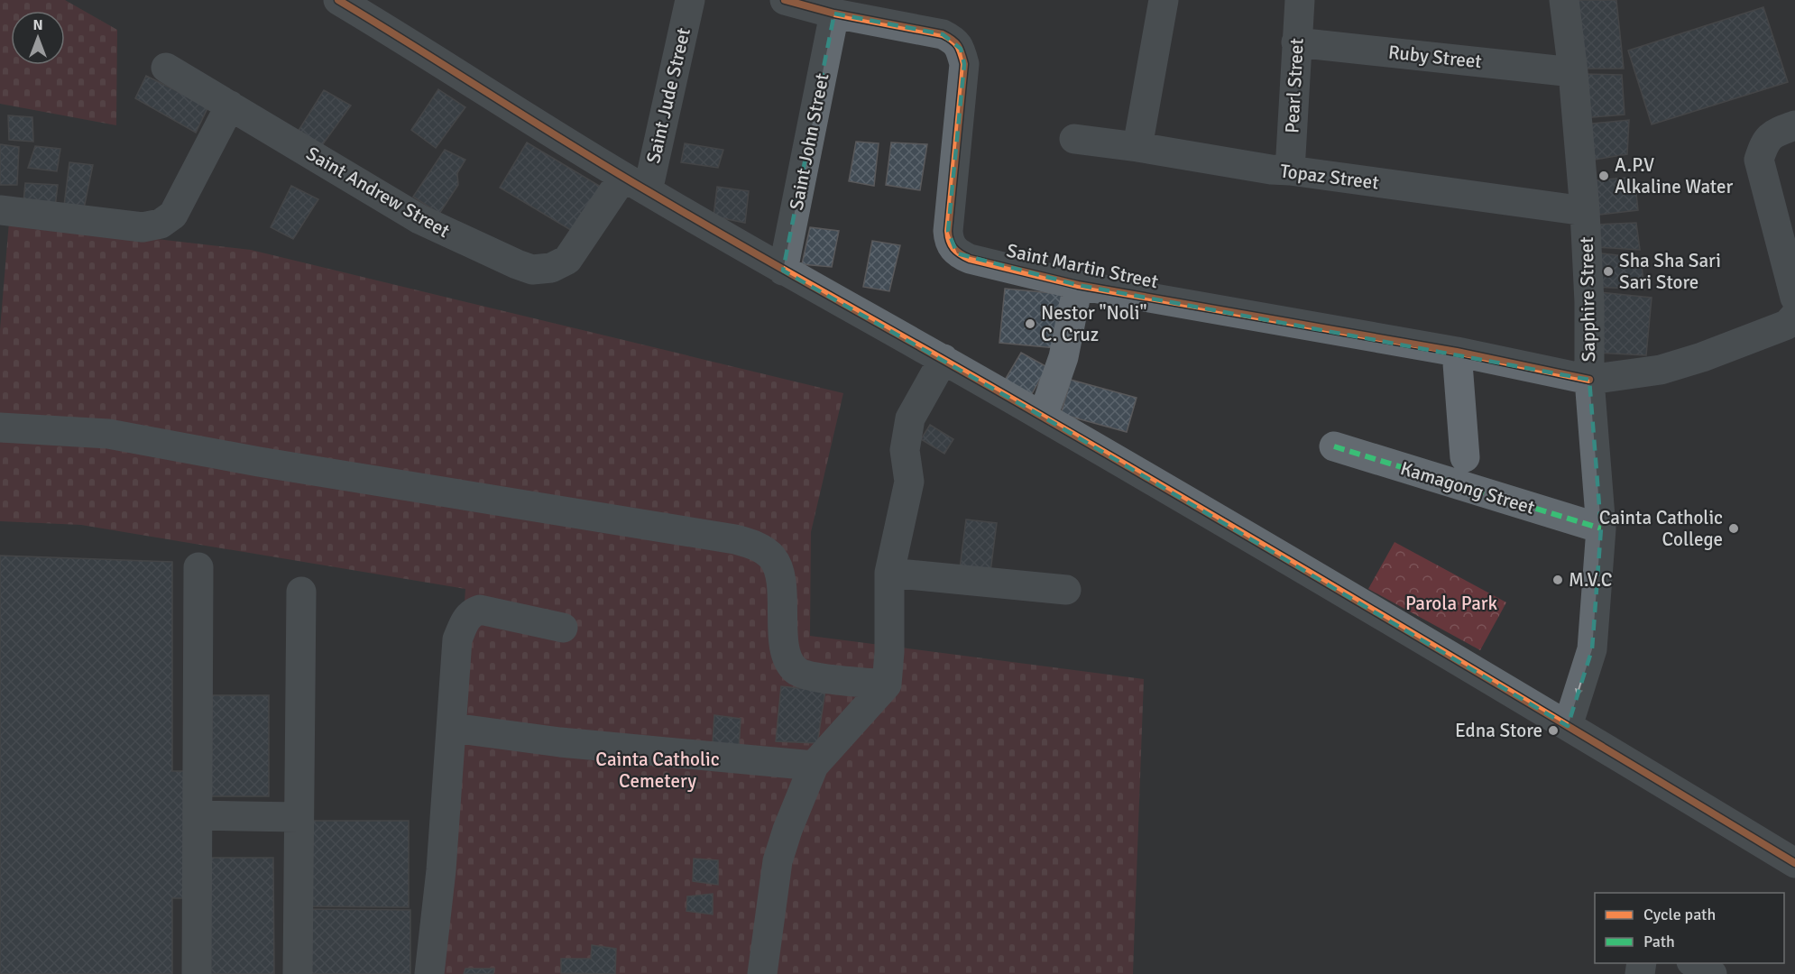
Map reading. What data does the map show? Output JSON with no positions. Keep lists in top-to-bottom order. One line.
{"streets":{"street":["Ruby Street","Pearl Street","Saint Jude Street","Saint John Street","Topaz Street","Saint Andrew Street","Saint Martin Street","Sapphire Street","Kamagong Street"]},"crossings":[["Ruby Street","Pearl Street"],["Ruby Street","Sapphire Street"],["Pearl Street","Topaz Street"],["Saint Jude Street","Saint Andrew Street"],["Saint John Street","Saint Martin Street"],["Topaz Street","Sapphire Street"],["Saint Martin Street","Sapphire Street"],["Sapphire Street","Kamagong Street"]],"parks":["Parola Park","Cainta Catholic Cemetery"],"places":["A.P.V Alkaline Water","Sha Sha Sari Sari Store","Nestor \"Noli\" C. Cruz","Cainta Catholic College","M.V.C","Edna Store"],"legend":["Cycle path","Path"],"north":"top"}
